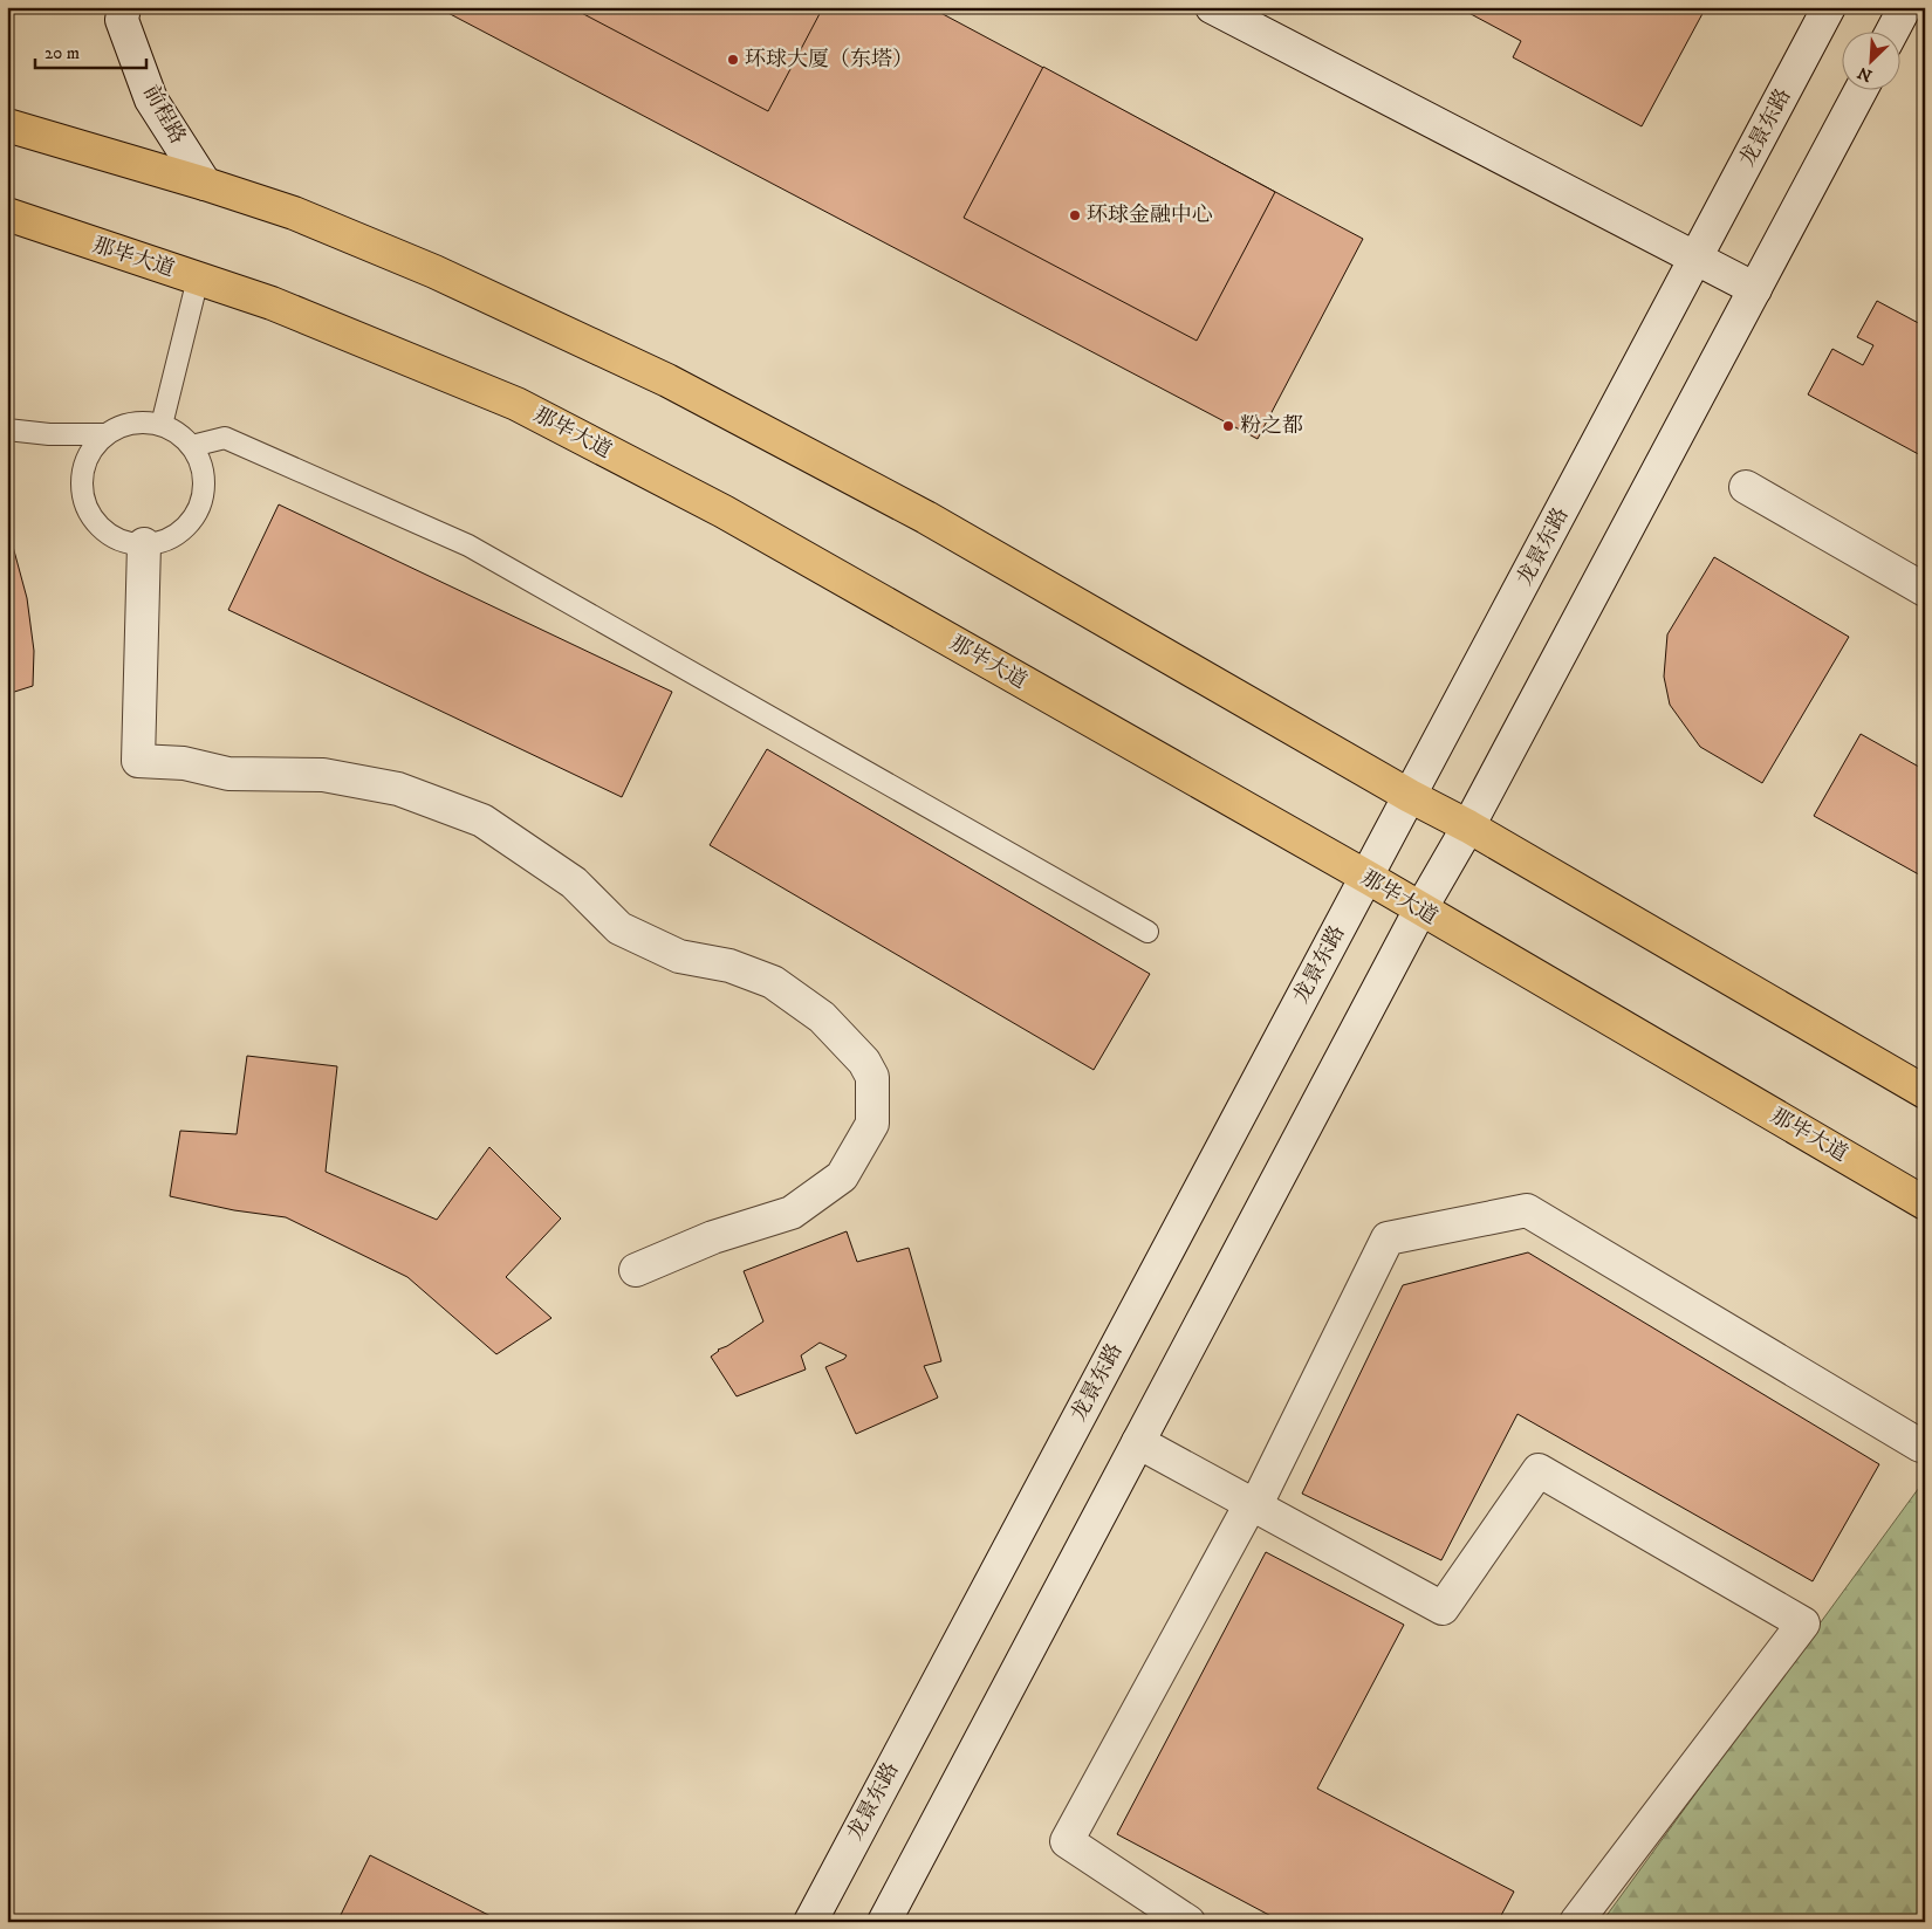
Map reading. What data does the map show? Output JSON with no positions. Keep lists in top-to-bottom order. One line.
{"streets":{"main road":["那毕大道"],"street":["前程路","龙景东路"]},"crossings":[["龙景东路","那毕大道"]],"places":["环球大厦（东塔）","环球金融中心","粉之都"],"scale_bar":"20 m","north":"bottom left"}
